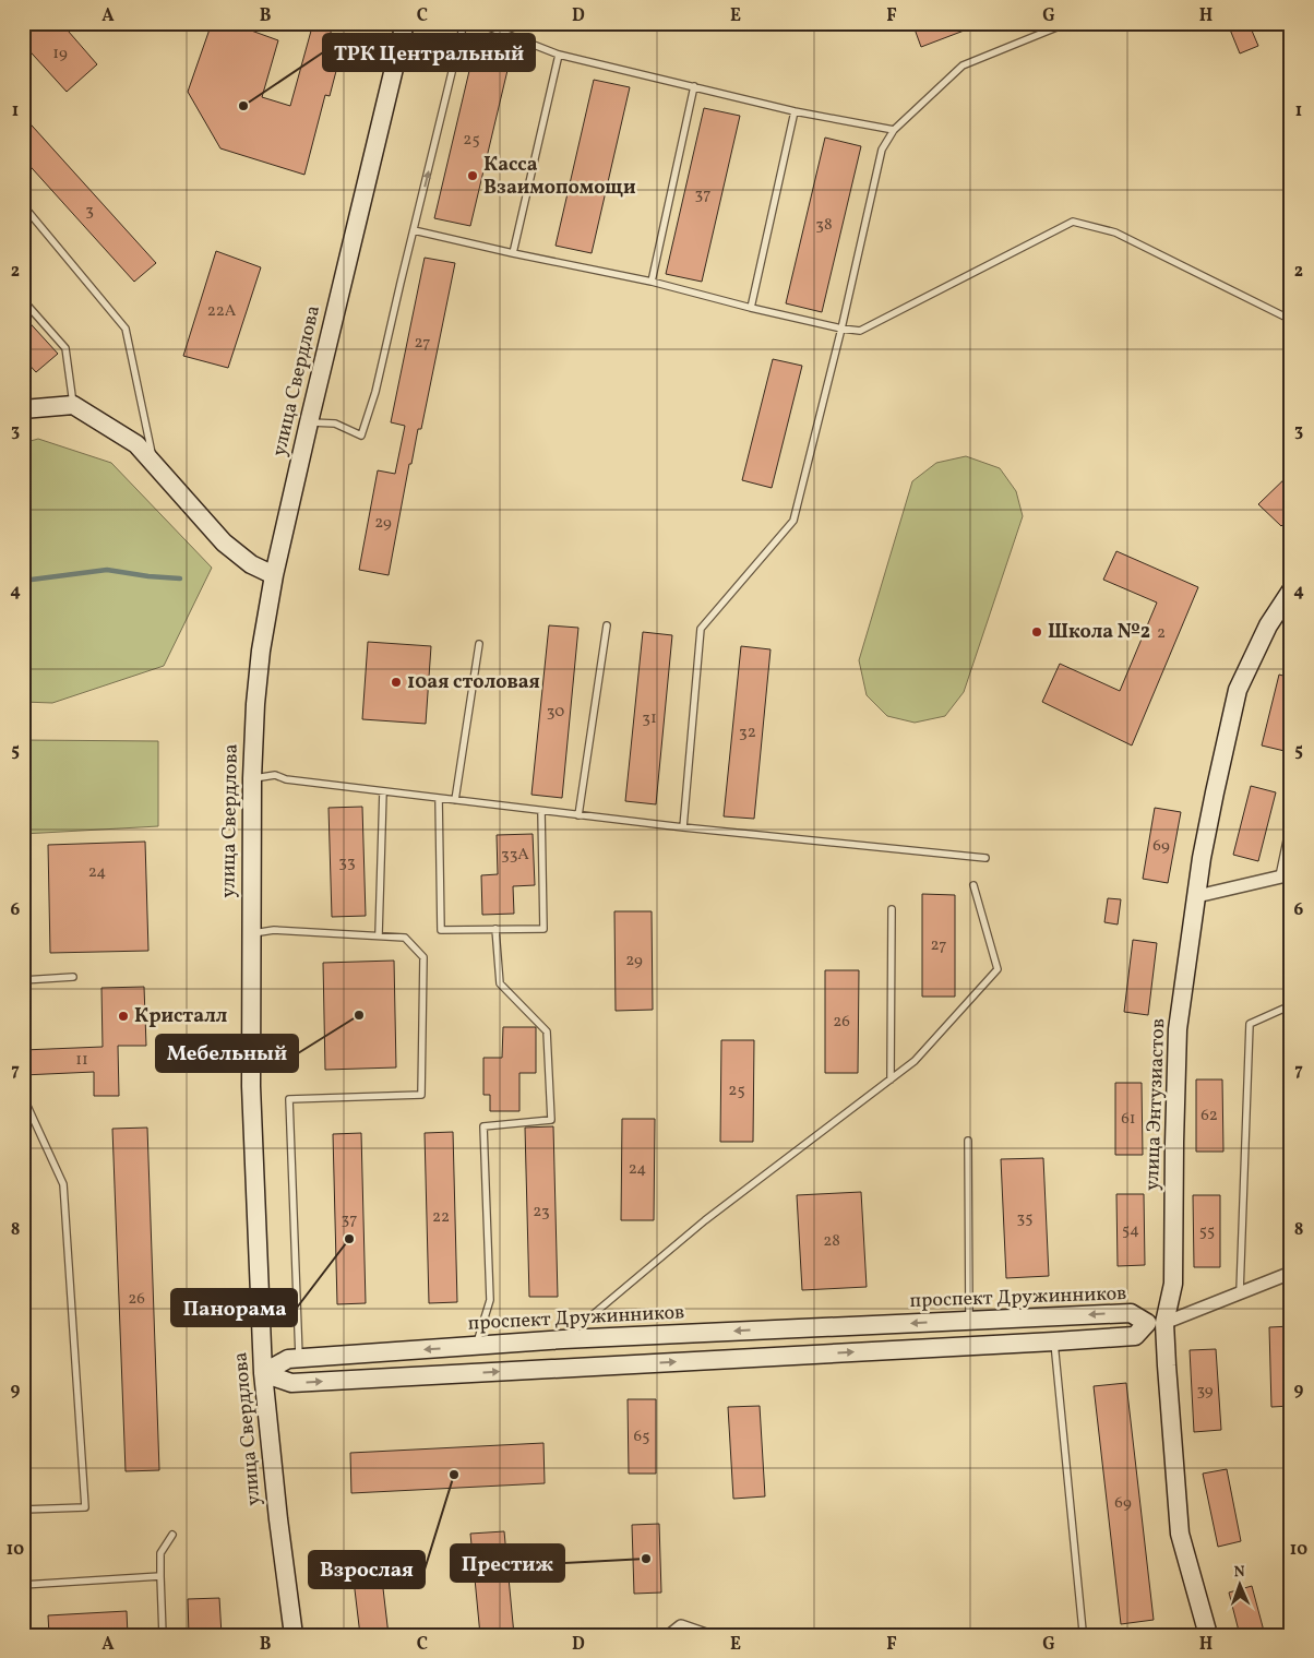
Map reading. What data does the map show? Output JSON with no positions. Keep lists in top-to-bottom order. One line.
{"streets":{"street":["улица Свердлова","улица Энтузиастов","проспект Дружинников"]},"crossings":[["улица Свердлова","проспект Дружинников"]],"places":["ТРК Центральный","Касса Взаимопомощи","Школа №2","10ая столовая","Мебельный","Кристалл","Панорама","Взрослая","Престиж"],"house_numbers":["19","25","37","3","38","22А","27","29","2","30","31","32","69","33А","33","24","27","29","26","11","25","62","61","24","23","22","35","37","54","55","28","26","39","65","69"],"north":"top","grid":{"columns":["A","B","C","D","E","F","G","H"],"rows":["1","2","3","4","5","6","7","8","9","10"]}}
